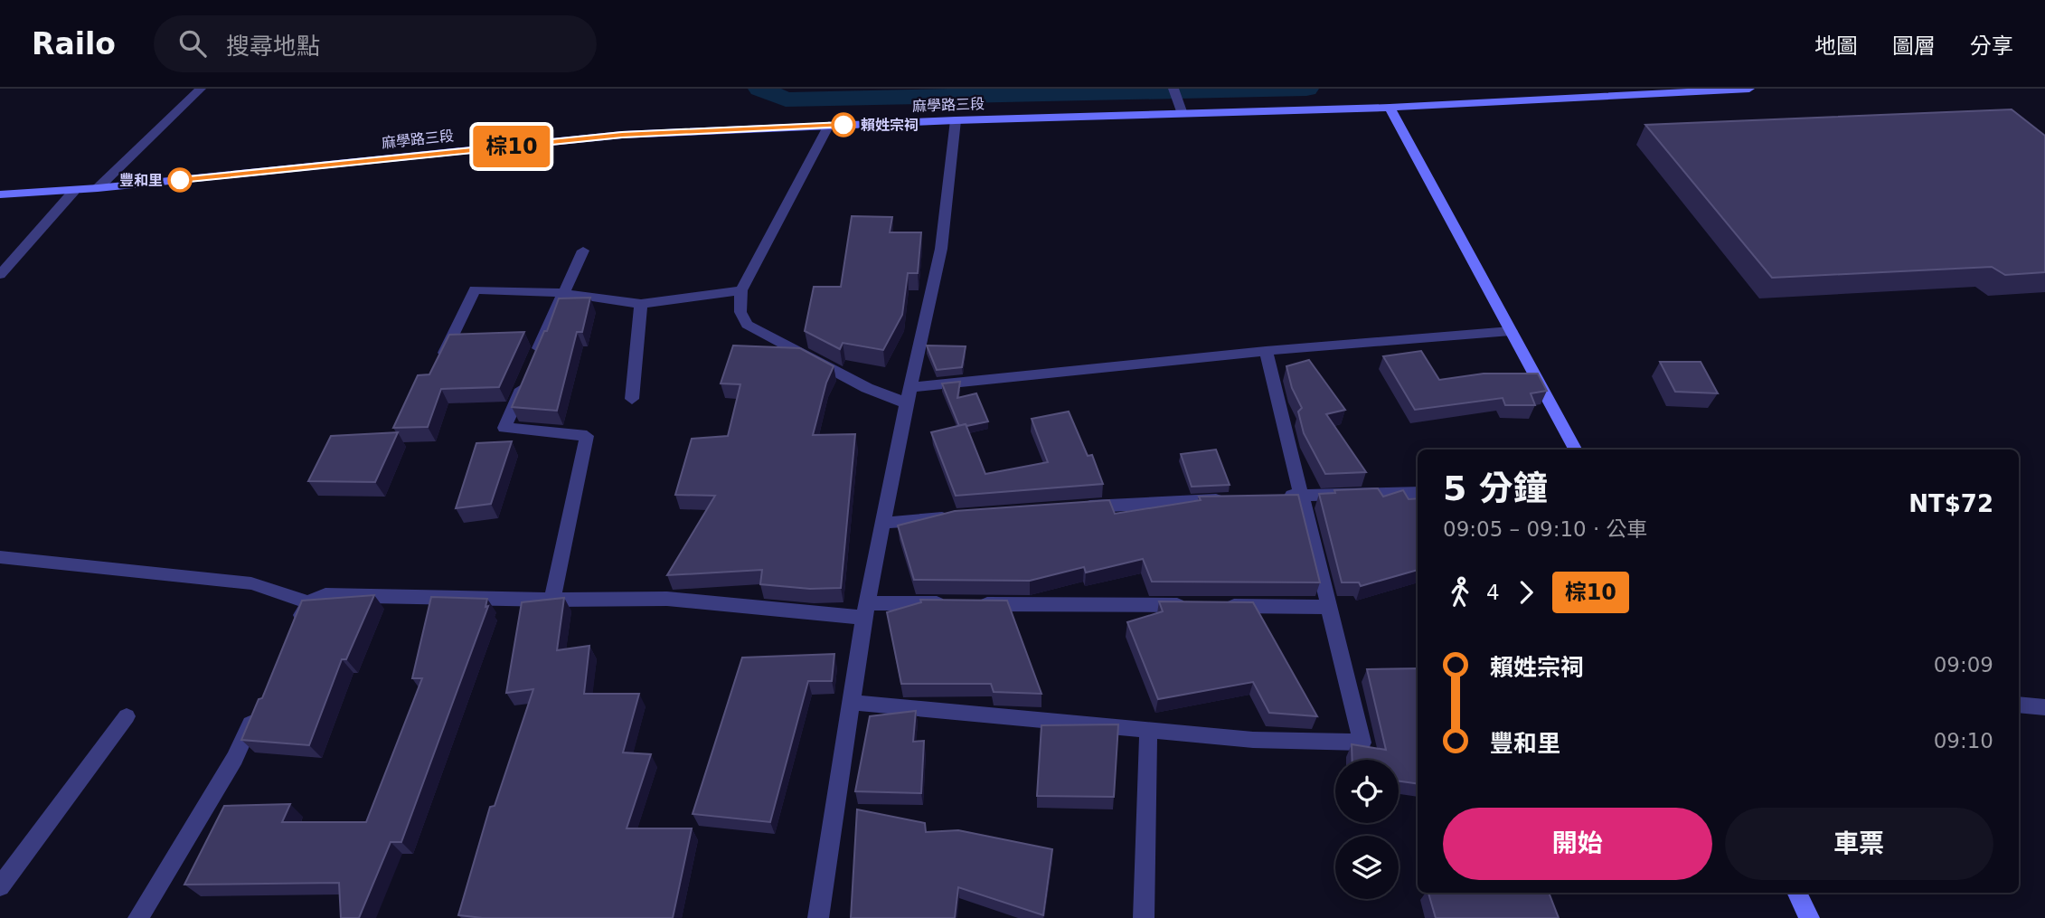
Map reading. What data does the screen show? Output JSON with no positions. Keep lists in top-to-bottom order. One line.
{"streets":{"main road":["麻學路三段"]},"places":["賴姓宗祠","豐和里"],"lines":["bus line 棕10"],"page":{"header":"Railo","search":"搜尋地點","nav":["地圖","圖層","分享"],"on_map":"棕10","heading":["5 分鐘","09:05 – 09:10 · 公車","NT$72"],"legs":["4","棕10"],"list":[{"name":"賴姓宗祠","value":"09:09"},{"name":"豐和里","value":"09:10"}],"buttons":["開始","車票"]}}
